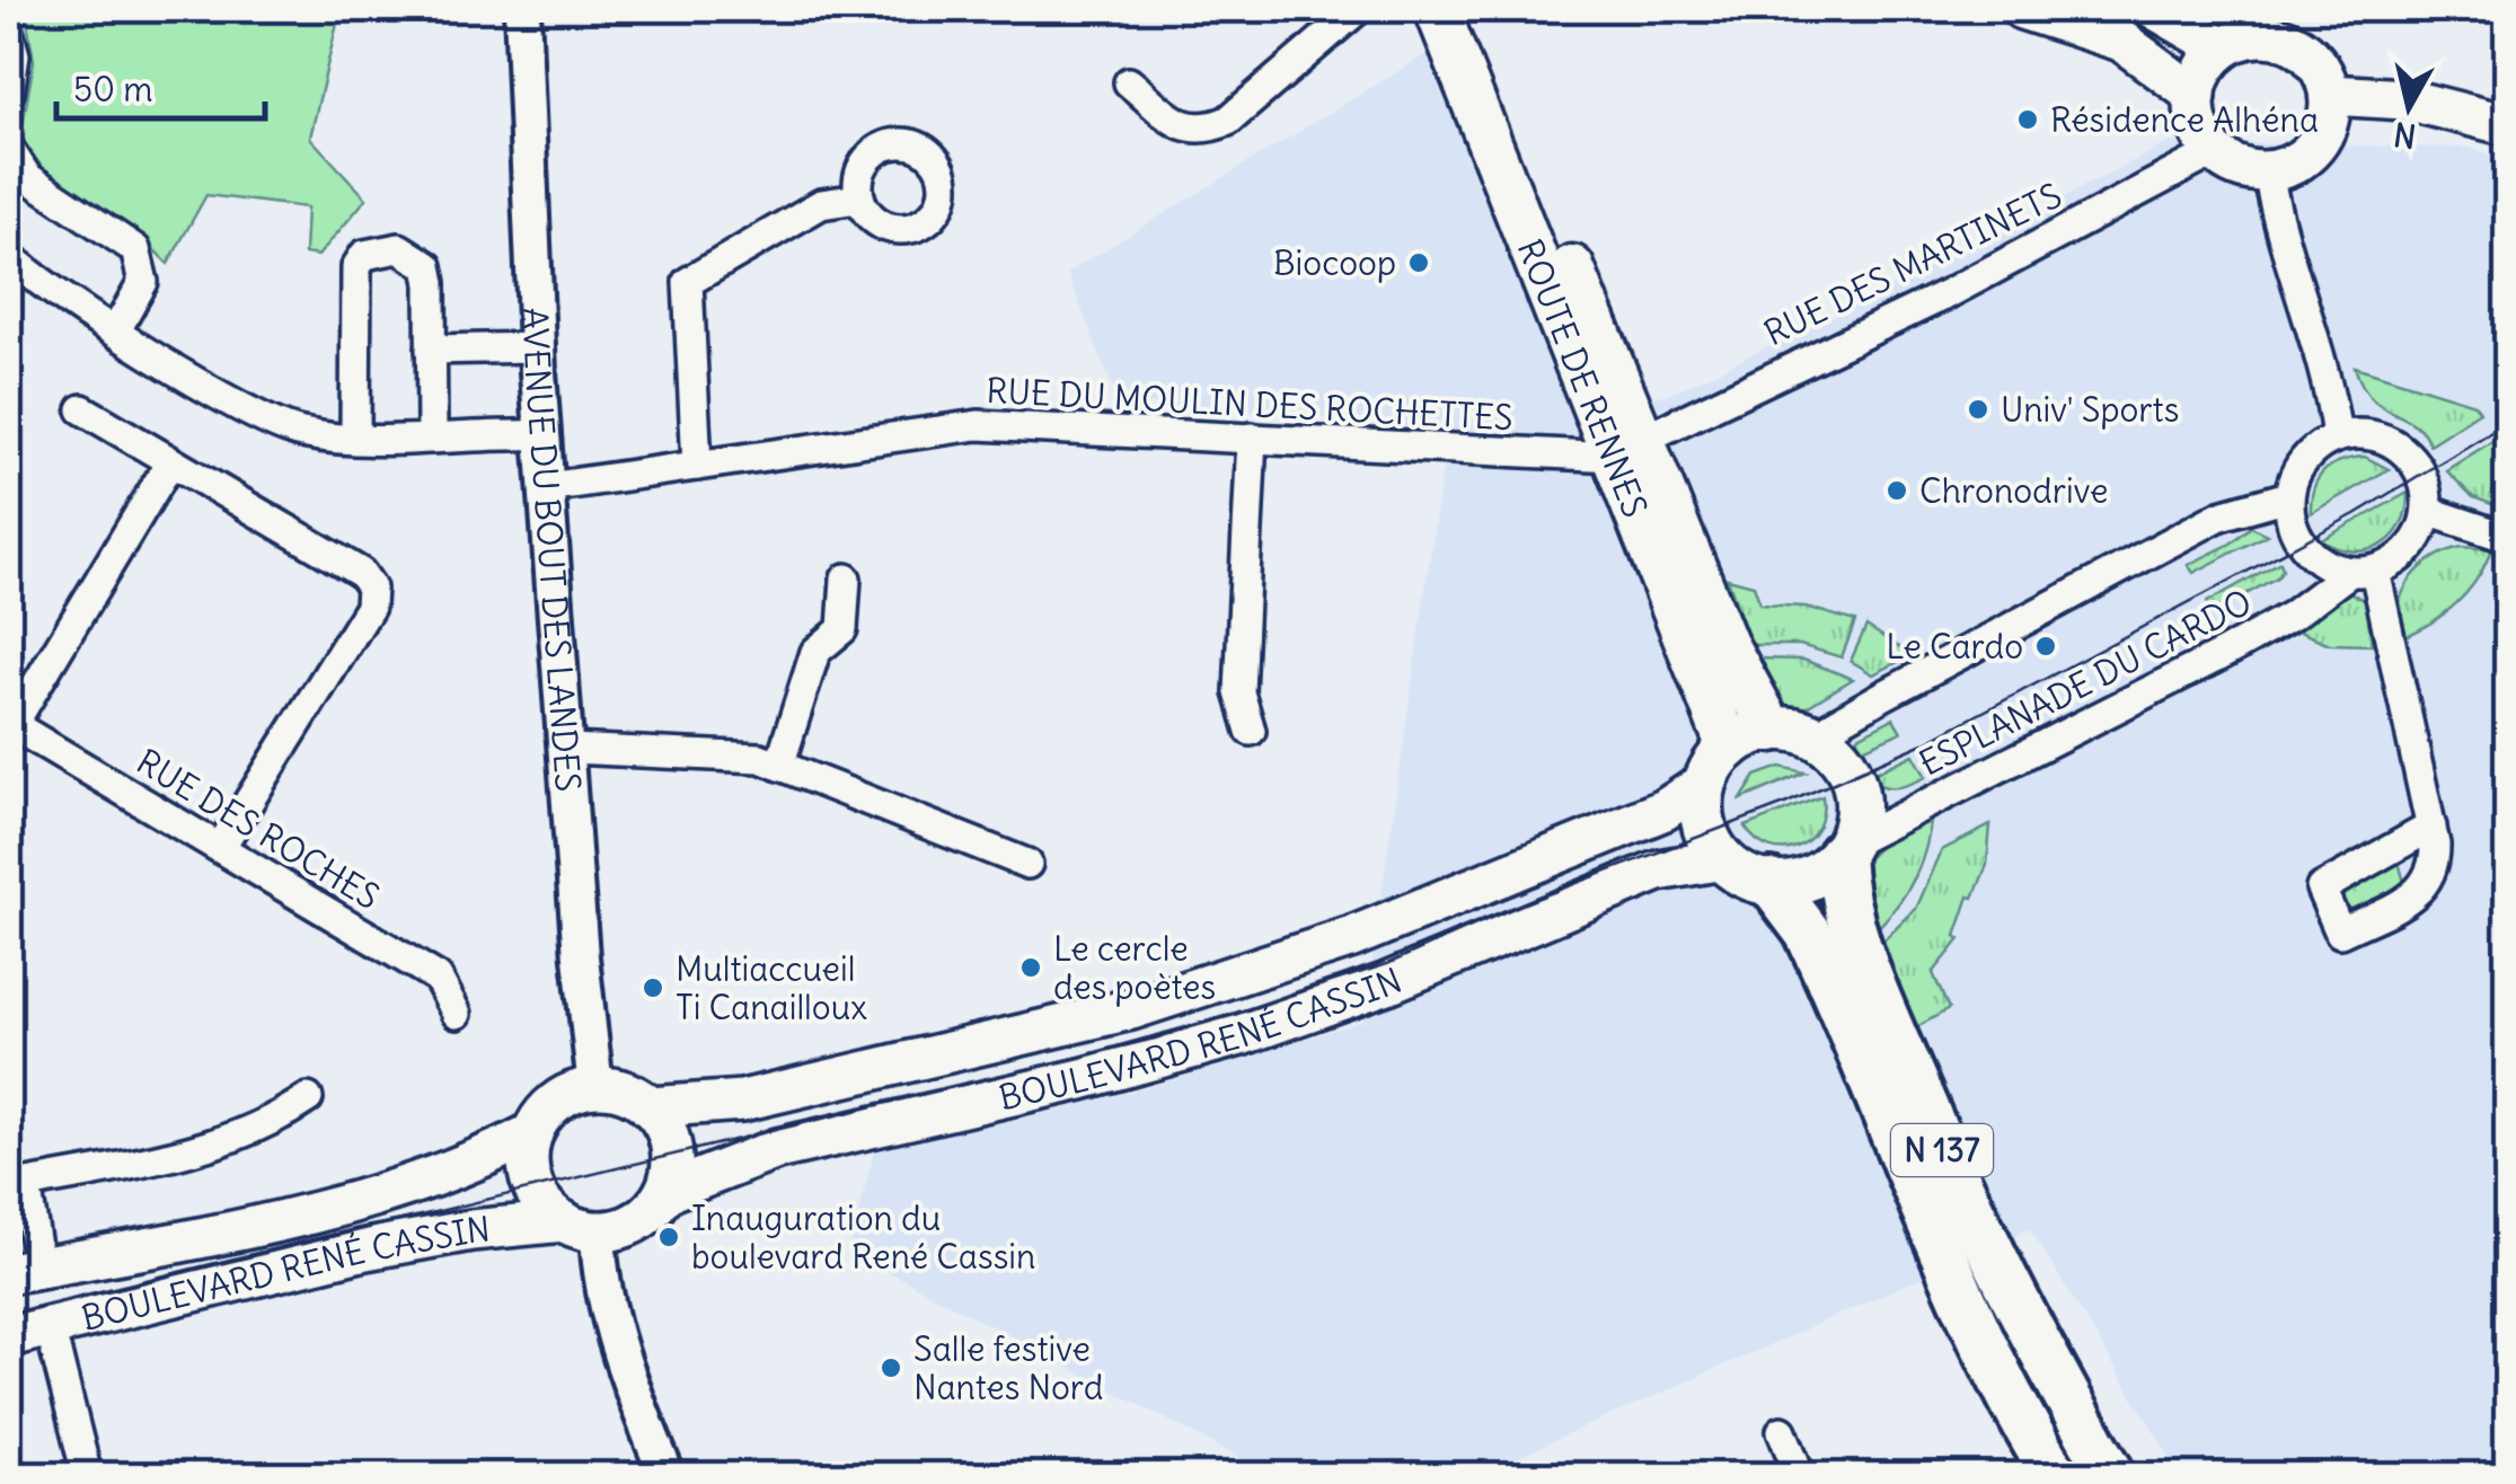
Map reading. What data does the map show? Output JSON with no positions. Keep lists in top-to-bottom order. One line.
{"streets":{"highway":["N 137"],"main road":["ROUTE DE RENNES","BOULEVARD RENÉ CASSIN"],"street":["RUE DES MARTINETS","RUE DU MOULIN DES ROCHETTES","AVENUE DU BOUT DES LANDES","ESPLANADE DU CARDO","RUE DES ROCHES"]},"crossings":[["RUE DES MARTINETS","ROUTE DE RENNES"],["RUE DES MARTINETS","RUE DU MOULIN DES ROCHETTES"],["ROUTE DE RENNES","RUE DU MOULIN DES ROCHETTES"],["ROUTE DE RENNES","ESPLANADE DU CARDO"],["ROUTE DE RENNES","BOULEVARD RENÉ CASSIN"],["ROUTE DE RENNES","N 137"],["RUE DU MOULIN DES ROCHETTES","AVENUE DU BOUT DES LANDES"],["AVENUE DU BOUT DES LANDES","BOULEVARD RENÉ CASSIN"],["ESPLANADE DU CARDO","BOULEVARD RENÉ CASSIN"],["ESPLANADE DU CARDO","N 137"],["BOULEVARD RENÉ CASSIN","N 137"]],"places":["Résidence Alhéna","Biocoop","Univ' Sports","Chronodrive","Le Cardo","Le cercle des poètes","Multiaccueil Ti Canailloux","Inauguration du boulevard René Cassin","Salle festive Nantes Nord"],"scale_bar":"50 m","north":"bottom"}
